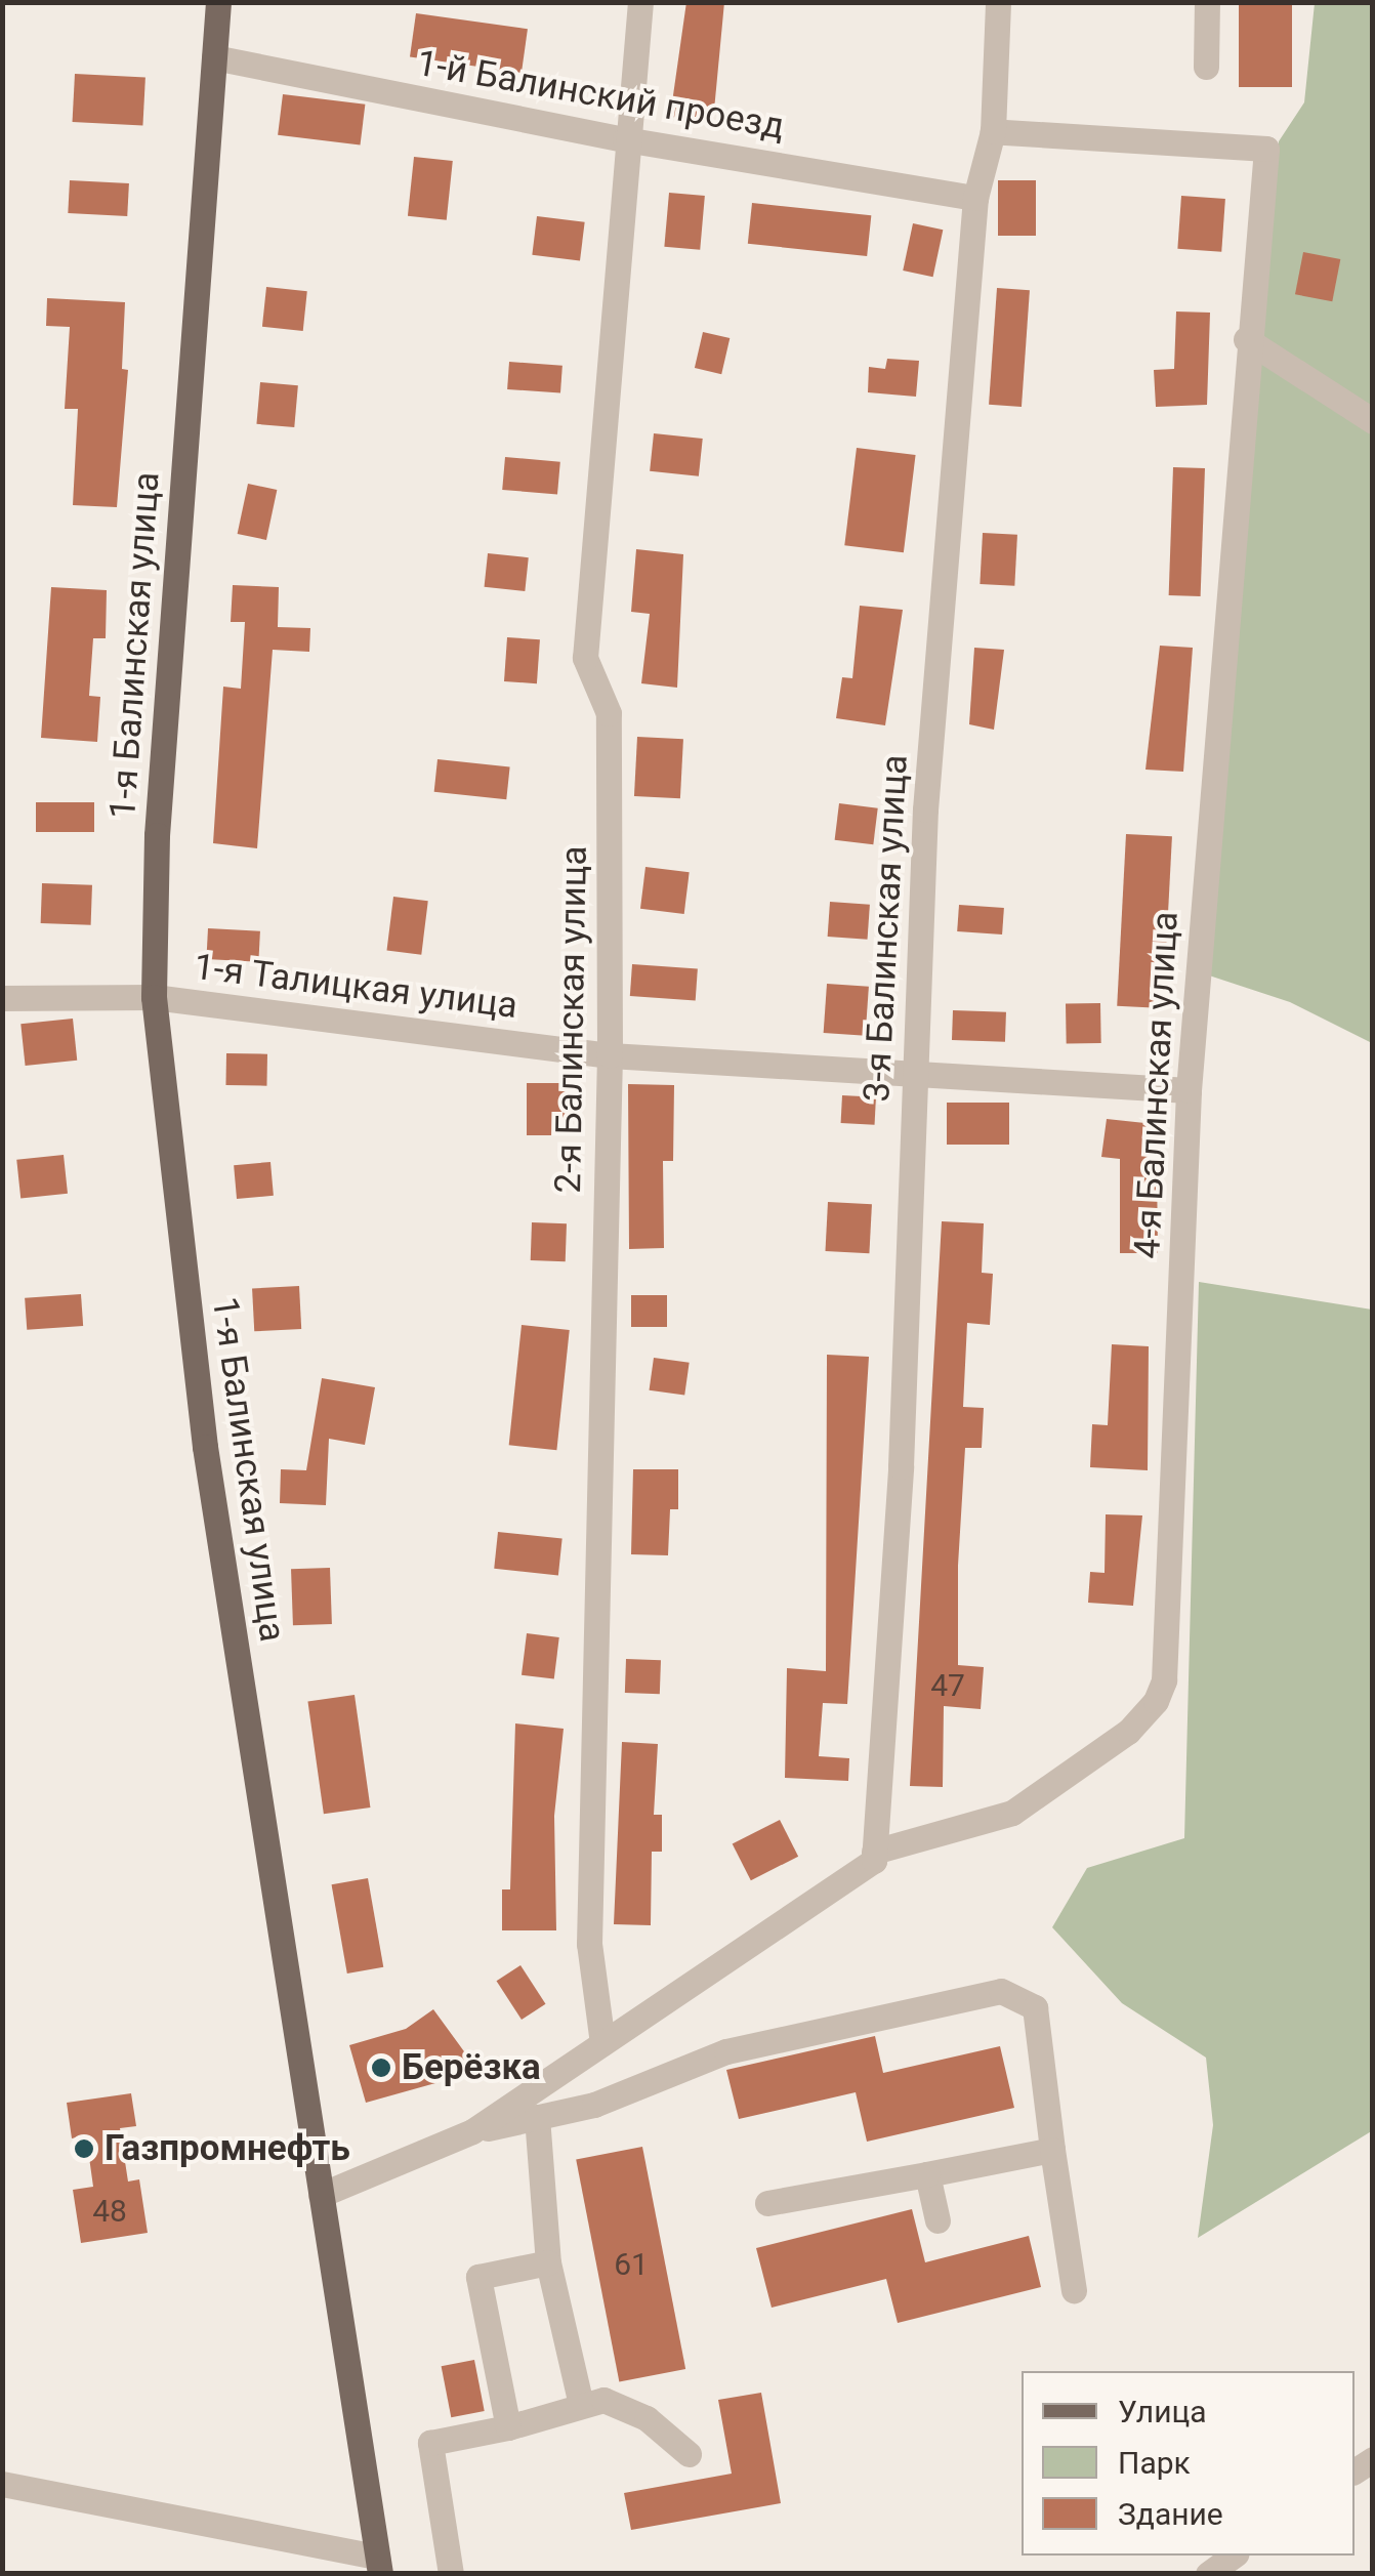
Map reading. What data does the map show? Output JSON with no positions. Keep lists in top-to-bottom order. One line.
{"streets":{"main road":["1-я Балинская улица"],"street":["1-й Балинский проезд","3-я Балинская улица","1-я Талицкая улица","2-я Балинская улица","4-я Балинская улица"]},"crossings":[["1-й Балинский проезд","1-я Балинская улица"],["1-й Балинский проезд","3-я Балинская улица"],["1-й Балинский проезд","2-я Балинская улица"],["1-я Балинская улица","1-я Талицкая улица"],["3-я Балинская улица","1-я Талицкая улица"],["3-я Балинская улица","4-я Балинская улица"],["1-я Талицкая улица","2-я Балинская улица"],["1-я Талицкая улица","4-я Балинская улица"],["2-я Балинская улица","4-я Балинская улица"]],"places":["Берёзка","Газпромнефть"],"house_numbers":["47","48","61"],"legend":["Улица","Парк","Здание"]}
